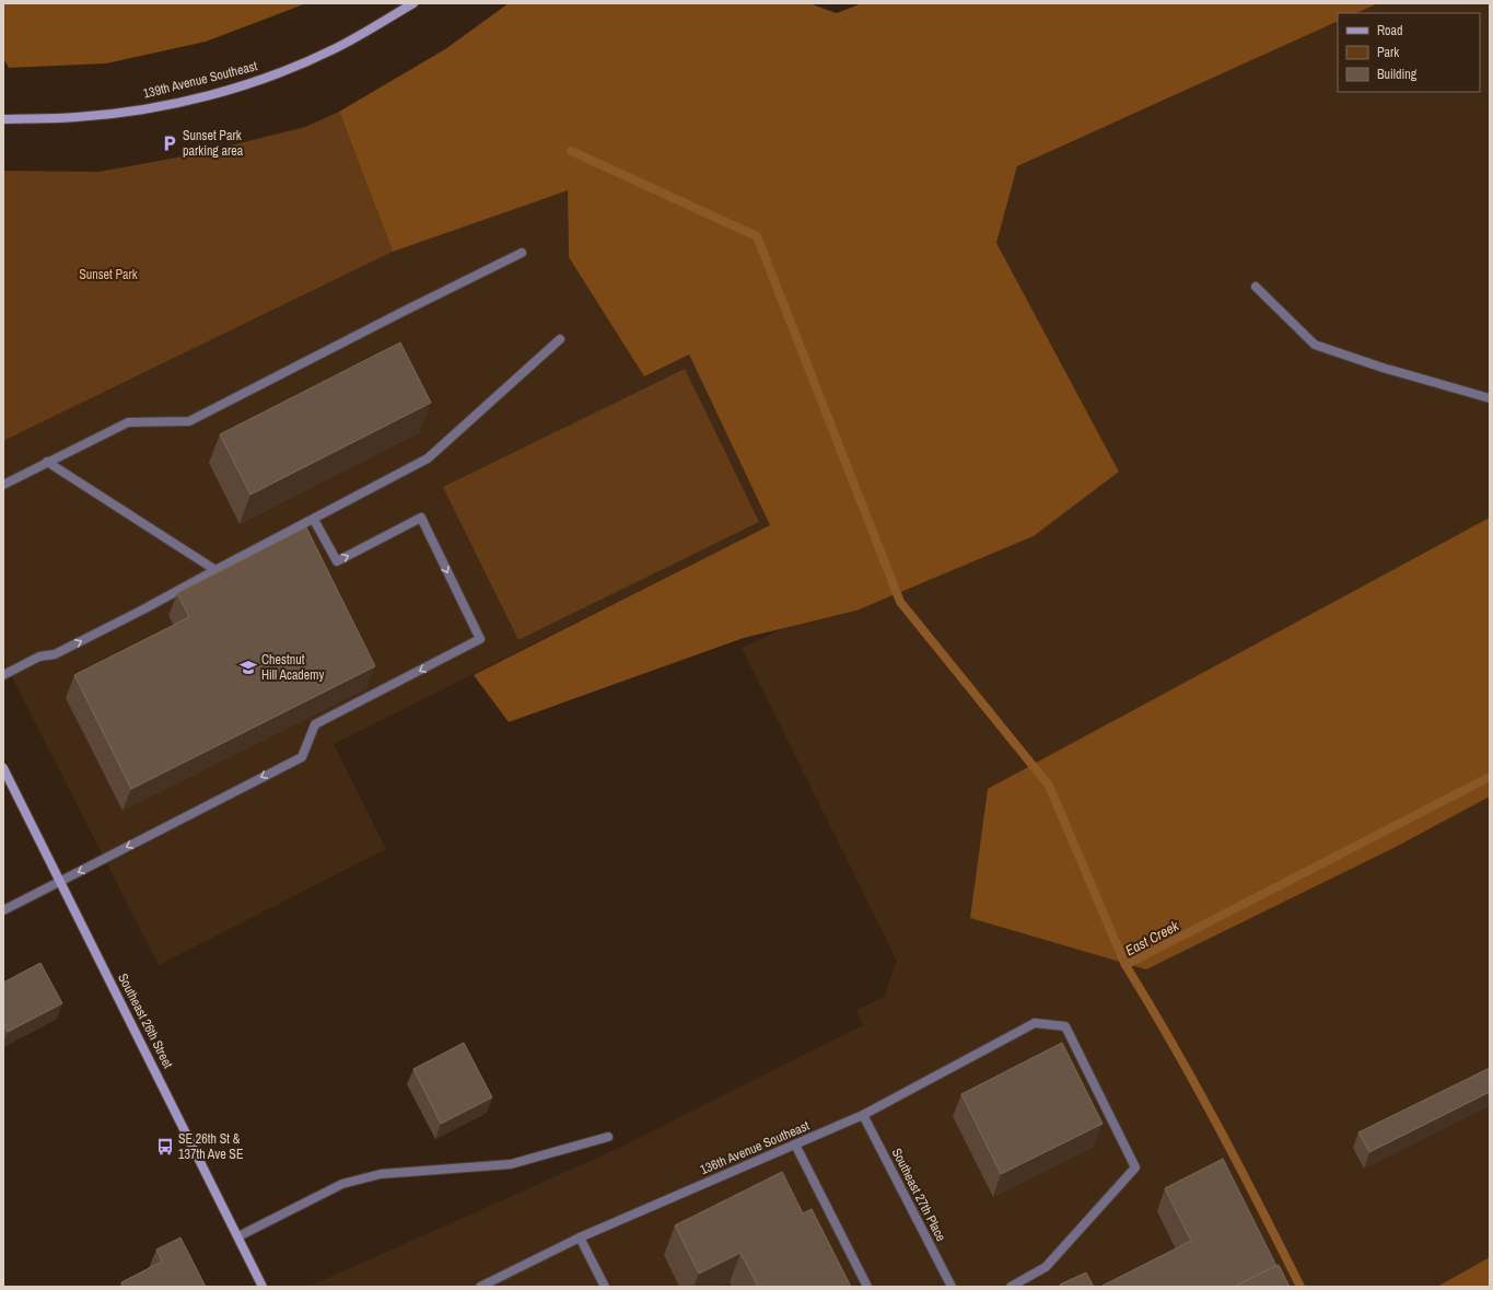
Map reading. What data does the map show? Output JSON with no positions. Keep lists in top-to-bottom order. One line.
{"streets":{"street":["139th Avenue Southeast","Southeast 26th Street","136th Avenue Southeast","Southeast 27th Place"]},"crossings":[["136th Avenue Southeast","Southeast 27th Place"]],"water":["East Creek"],"parks":["Sunset Park"],"places":{"parking":["Sunset Park parking area"],"school or university":["Chestnut Hill Academy"],"bus stop":["SE 26th St & 137th Ave SE"]},"legend":["Road","Park","Building"]}
